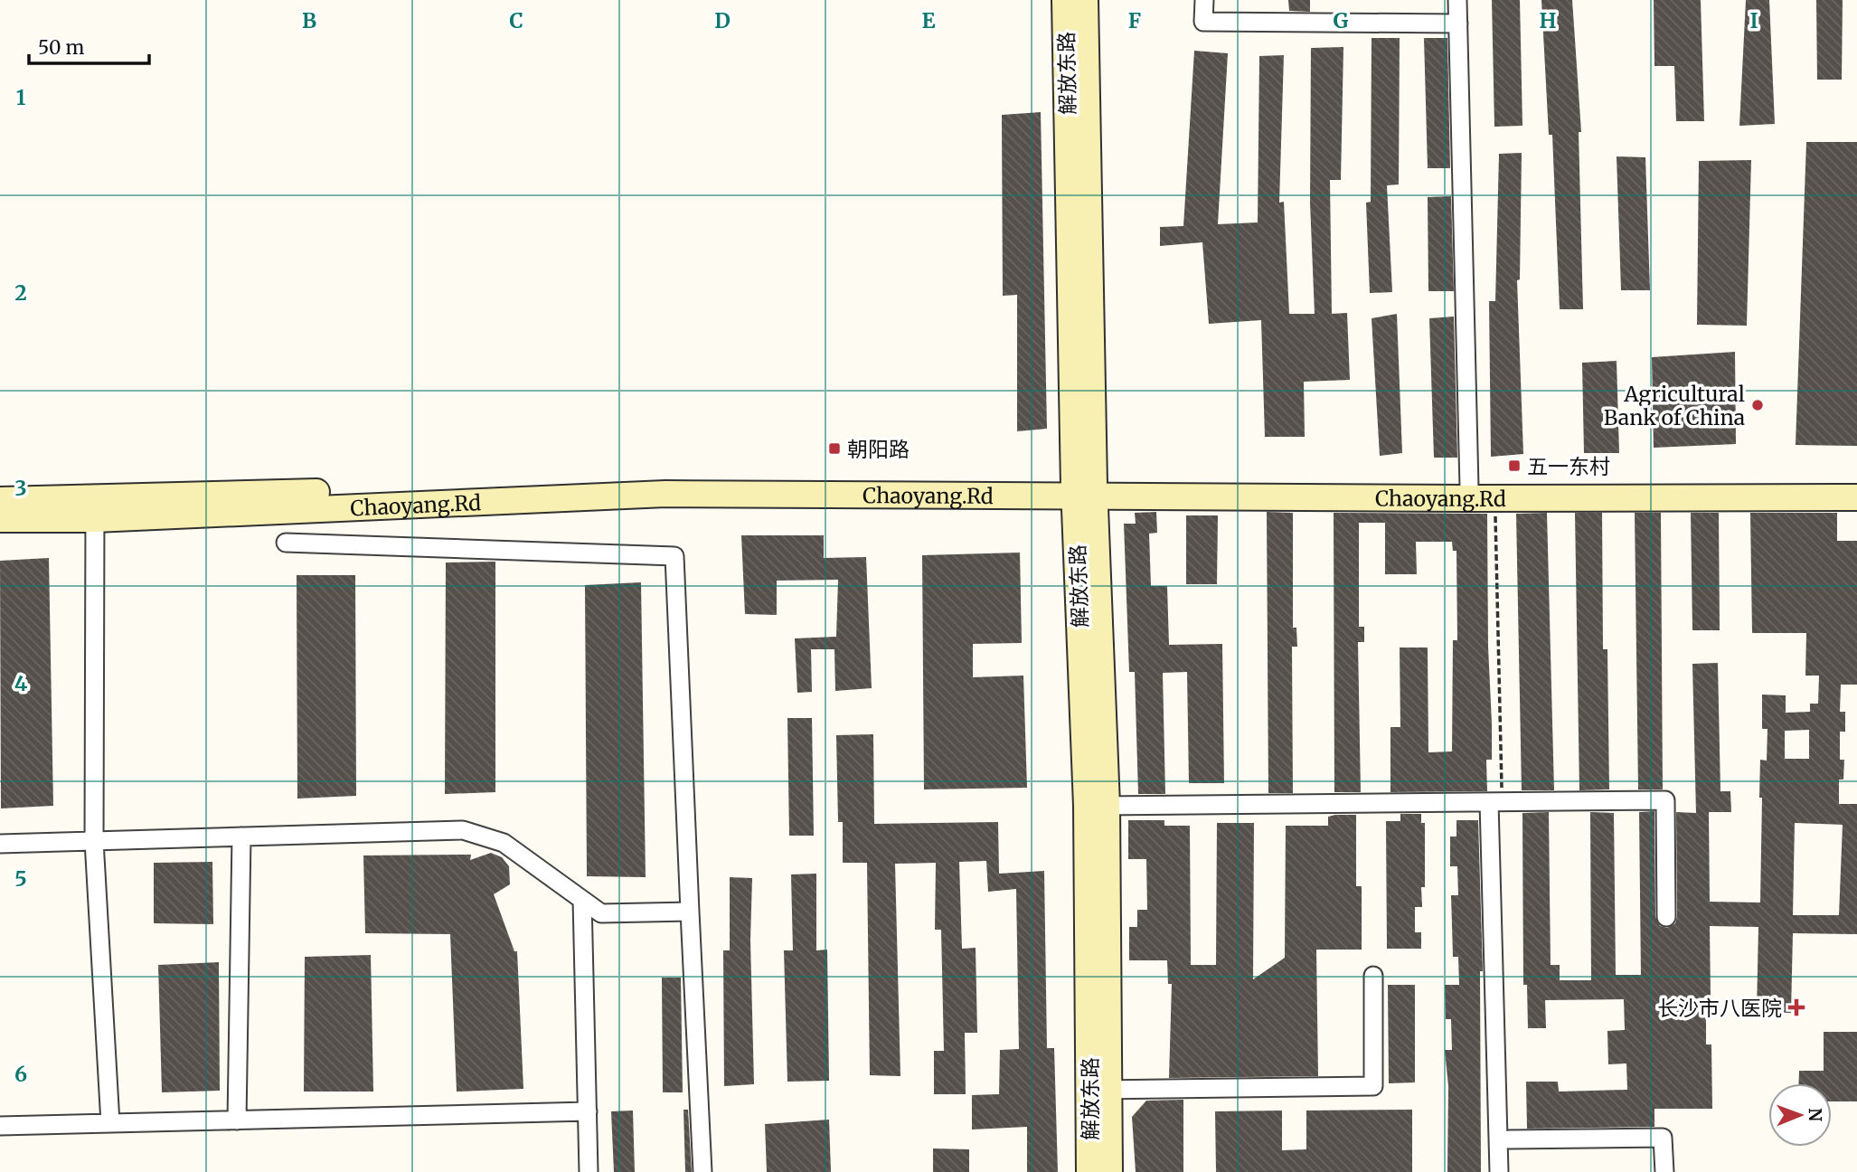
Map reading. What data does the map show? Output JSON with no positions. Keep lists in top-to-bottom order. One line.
{"streets":{"street":["解放东路","Chaoyang.Rd"]},"crossings":[["解放东路","Chaoyang.Rd"]],"places":{"other":["Agricultural Bank of China"],"transit":["朝阳路","五一东村"],"health":["长沙市八医院"]},"scale_bar":"50 m","north":"right","grid":{"columns":["B","C","D","E","F","G","H","I"],"rows":["1","2","3","4","5","6"]}}
